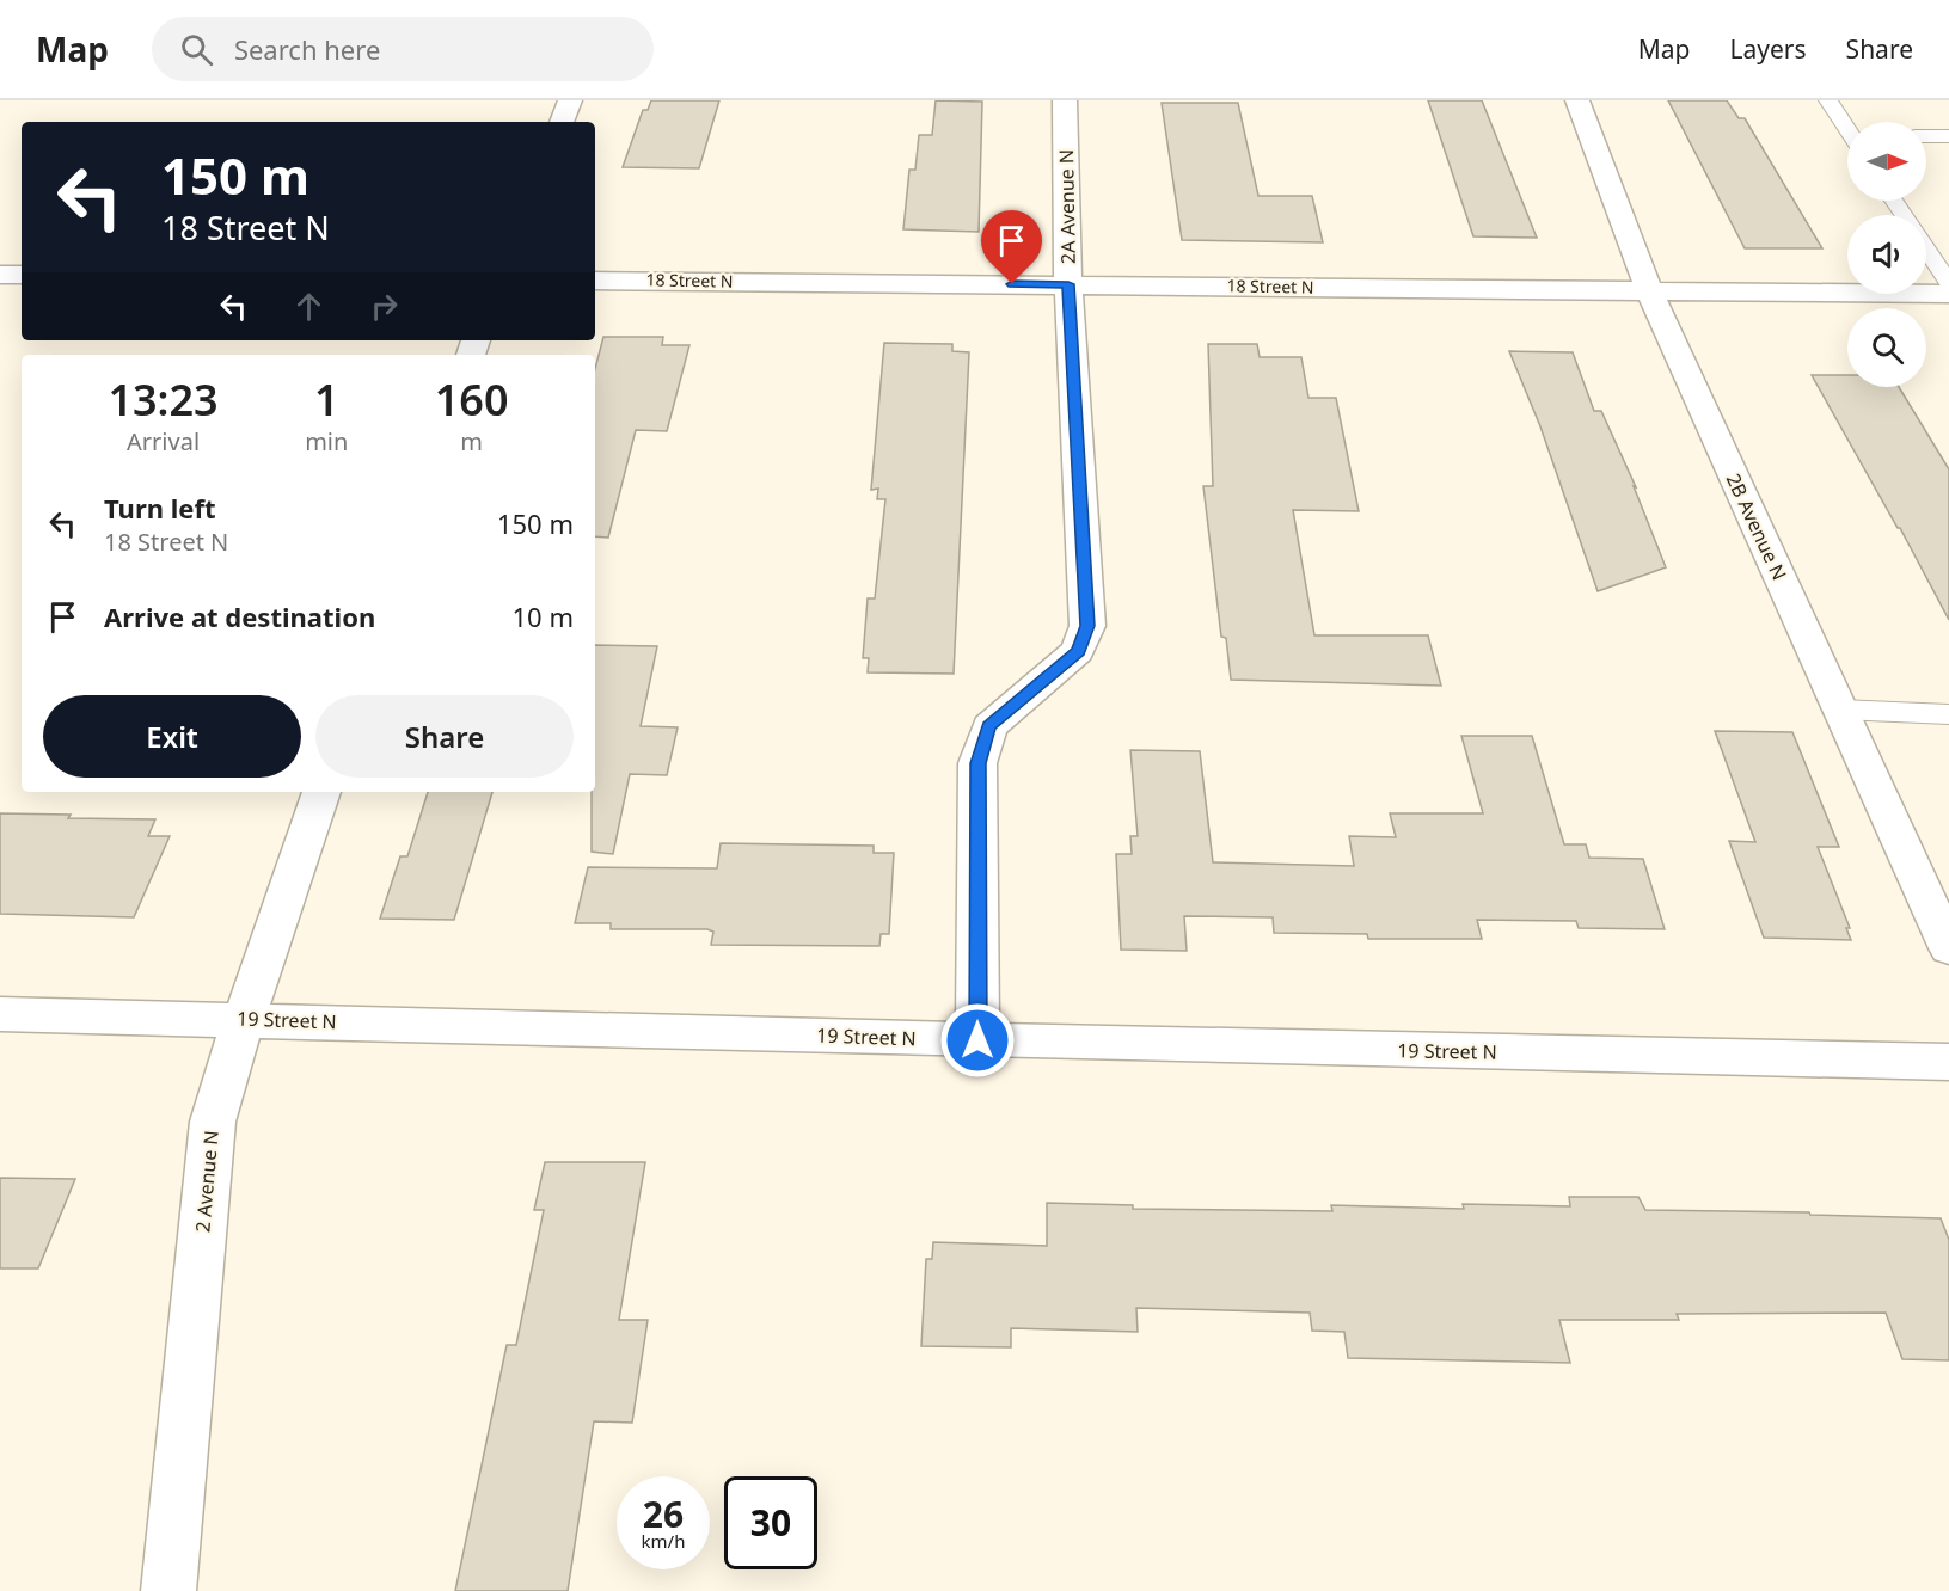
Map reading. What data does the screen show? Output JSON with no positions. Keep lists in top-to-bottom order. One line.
{"streets":{"street":["2A Avenue N","18 Street N","2B Avenue N","19 Street N","2 Avenue N"]},"crossings":[["2A Avenue N","18 Street N"],["2A Avenue N","19 Street N"],["18 Street N","2B Avenue N"],["19 Street N","2 Avenue N"]],"north":"right","page":{"header":"Map","search":"Search here","nav":["Map","Layers","Share"],"turn":["150 m","18 Street N"],"eta":["13:23","Arrival","1","min","160","m"],"list":[{"name":"Turn left","note":"18 Street N","value":"150 m"},{"name":"Arrive at destination","value":"10 m"}],"buttons":["Exit","Share"],"speed":"26 km/h","limit":"30"}}
